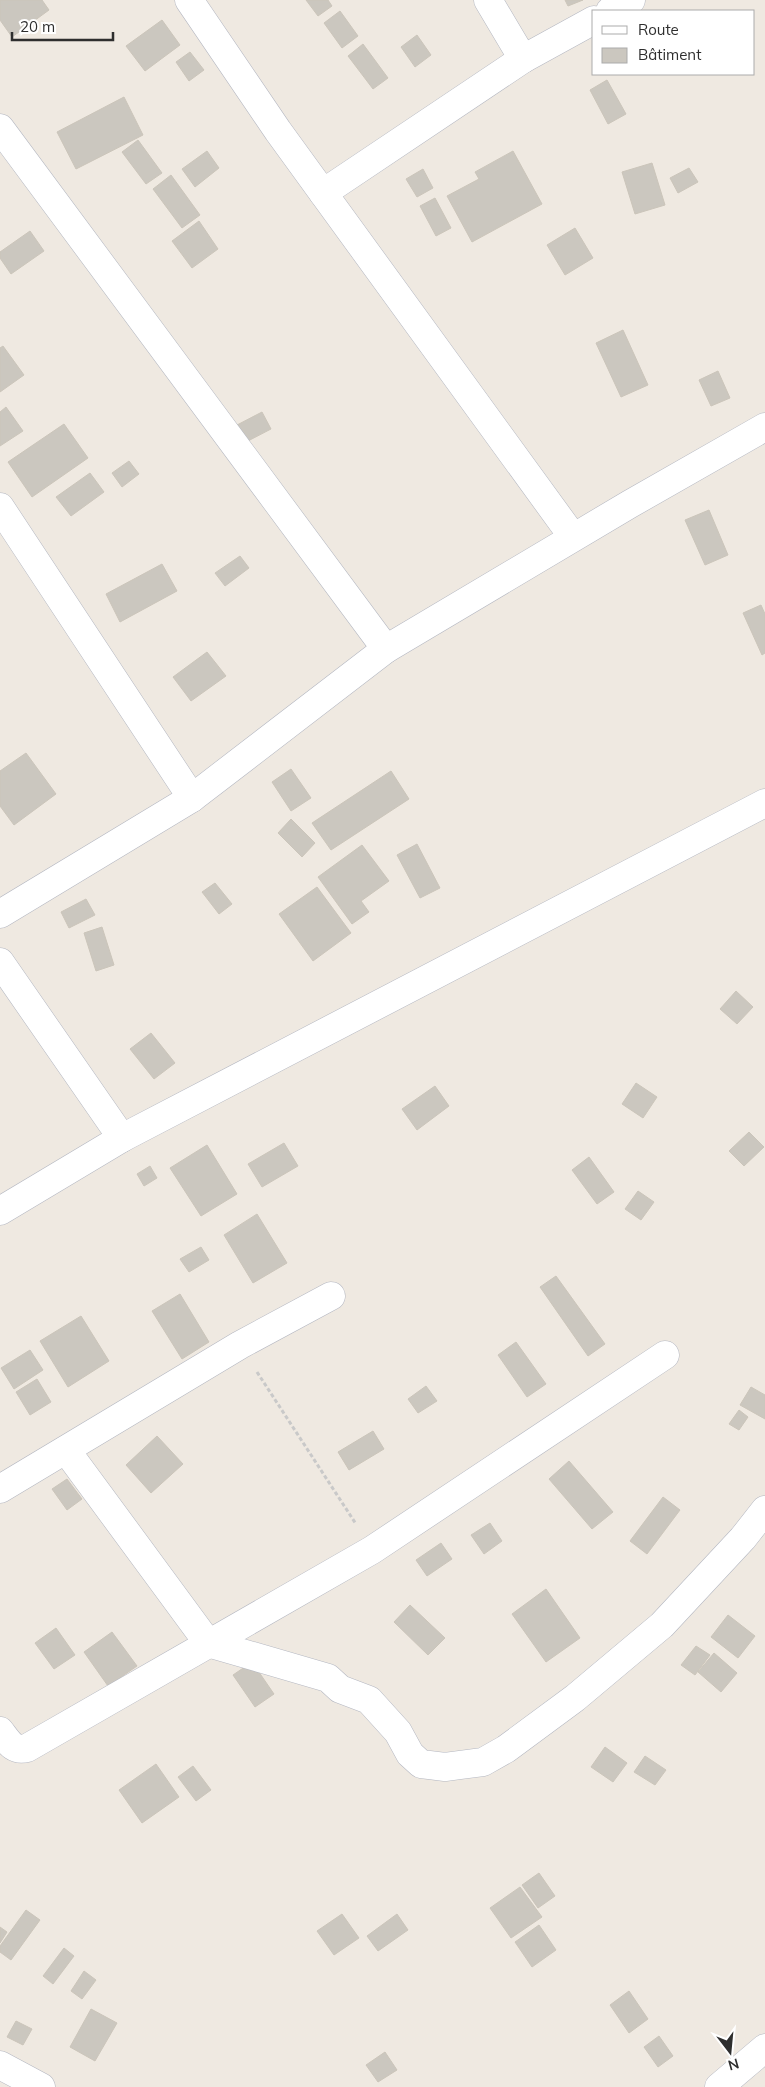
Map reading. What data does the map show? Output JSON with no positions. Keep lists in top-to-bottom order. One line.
{"legend":["Route","Bâtiment"],"scale_bar":"20 m","north":"bottom"}
